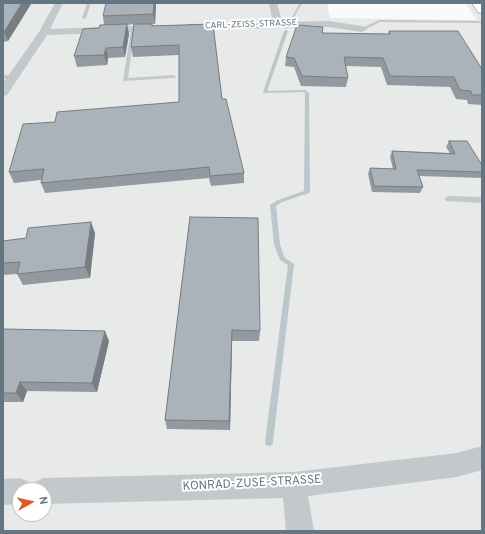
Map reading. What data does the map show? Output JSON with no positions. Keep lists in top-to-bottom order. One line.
{"streets":{"street":["CARL-ZEISS-STRASSE","KONRAD-ZUSE-STRASSE"]},"north":"right"}
